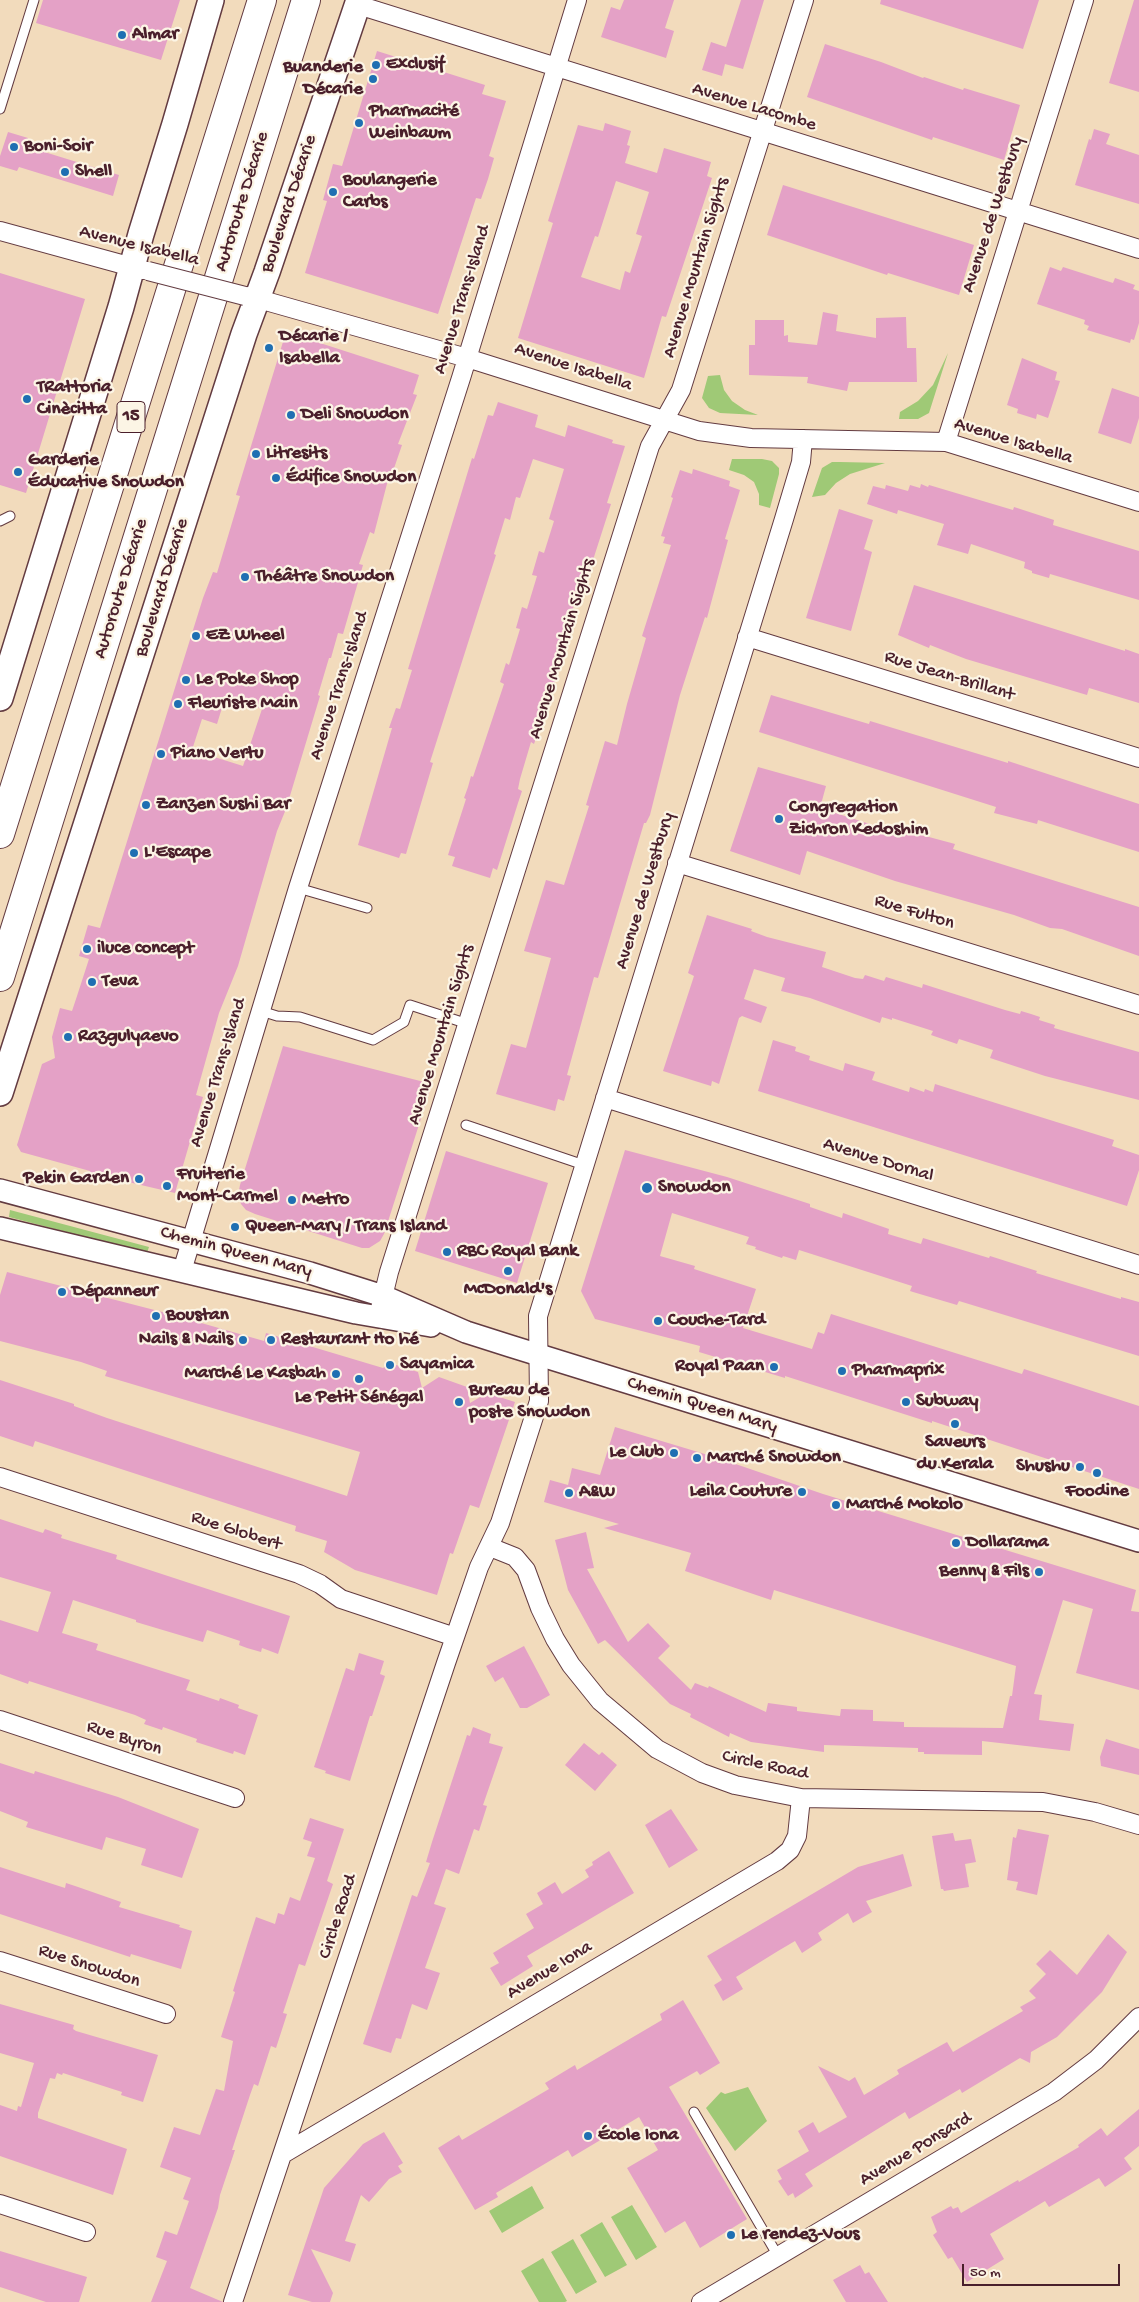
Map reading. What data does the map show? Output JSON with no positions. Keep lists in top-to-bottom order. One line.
{"streets":{"highway":["Autoroute Décarie","15"],"main road":["Boulevard Décarie"],"street":["Avenue Lacombe","Avenue de Westbury","Avenue Isabella","Avenue Mountain Sights","Avenue Trans-Island","Rue Jean-Brillant","Rue Fulton","Avenue Dornal","Chemin Queen Mary","Rue Globert","Rue Byron","Circle Road","Rue Snowdon","Avenue Iona","Avenue Ponsard"]},"crossings":[["Avenue Lacombe","Boulevard Décarie"],["Avenue Lacombe","Avenue de Westbury"],["Avenue Lacombe","Avenue Mountain Sights"],["Avenue Lacombe","Avenue Trans-Island"],["Boulevard Décarie","Avenue Isabella"],["Avenue de Westbury","Avenue Isabella"],["Avenue de Westbury","Rue Jean-Brillant"],["Avenue de Westbury","Rue Fulton"],["Avenue de Westbury","Avenue Dornal"],["Avenue de Westbury","Chemin Queen Mary"],["Avenue de Westbury","Circle Road"],["Avenue Isabella","Avenue Mountain Sights"],["Avenue Isabella","Avenue Trans-Island"],["Avenue Mountain Sights","Chemin Queen Mary"],["Avenue Trans-Island","Chemin Queen Mary"],["Chemin Queen Mary","Circle Road"],["Rue Globert","Circle Road"],["Circle Road","Avenue Iona"]],"places":["Almar","Exclusif","Buanderie Décarie","Pharmacité Weinbaum","Boni-Soir","Shell","Boulangerie Carbs","Décarie / Isabella","TRattoria Cinècitta","Deli Snowdon","Litresits","Garderie Éducative Snowdon","Édifice Snowdon","Théâtre Snowdon","EZ Wheel","Le Poke Shop","Fleuriste Main","Piano Vertu","Zanzen Sushi Bar","Congregation Zichron Kedoshim","L'Escape","iluce concept","Teva","Razgulyaevo","Pekin Garden","Fruiterie Mont-Carmel","Snowdon","Metro","Queen-Mary / Trans Island","RBC Royal Bank","McDonald's","Dépanneur","Boustan","Couche-Tard","Nails & Nails","Restaurant Ho hé","Sayamica","Royal Paan","Pharmaprix","Marché Le Kasbah","Le Petit Sénégal","Bureau de poste Snowdon","Subway","Saveurs du Kerala","Le Club","Marché Snowdon","Shushu","Foodine","Leila Couture","A&W","Marché Mokolo","Dollarama","Benny & Fils","École Iona","Le rendez-Vous"],"scale_bar":"50 m"}
